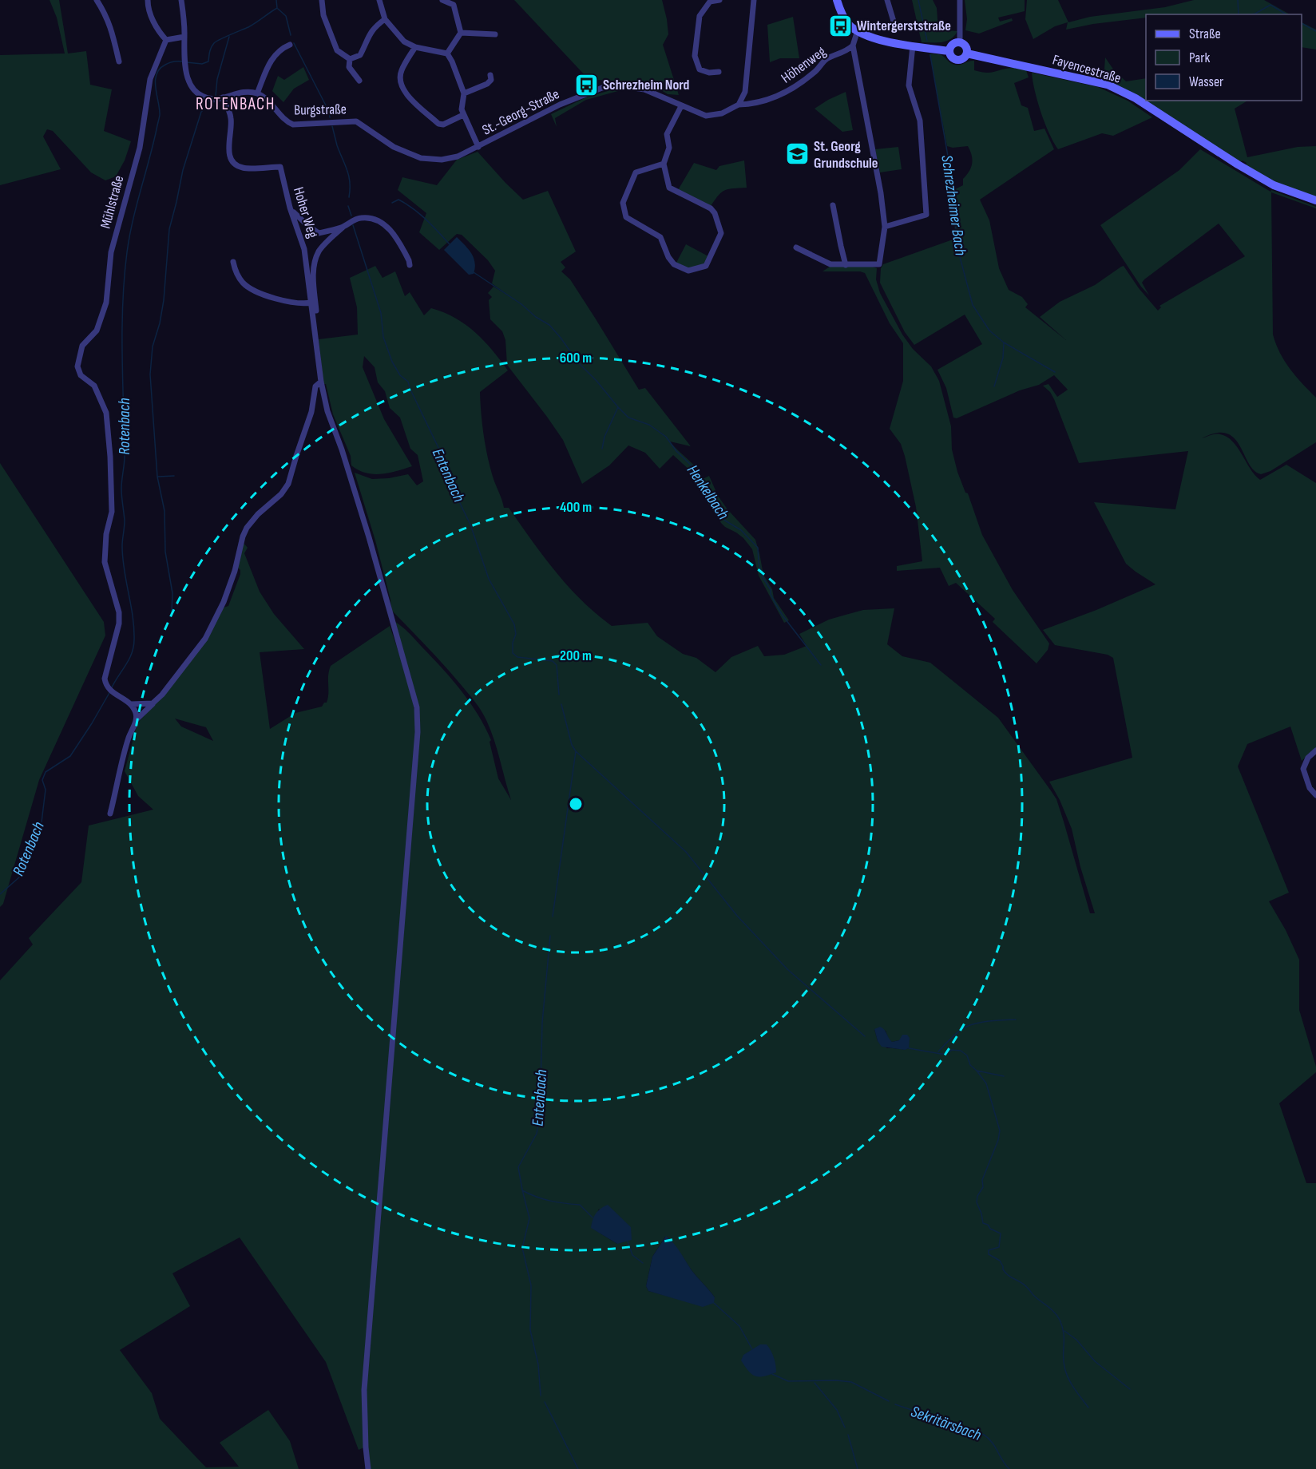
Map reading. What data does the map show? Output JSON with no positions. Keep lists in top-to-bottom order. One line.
{"streets":{"street":["Höhenweg","Fayencestraße","Burgstraße","St.-Georg-Straße","Mühlstraße","Hoher Weg"]},"crossings":[["Höhenweg","St.-Georg-Straße"],["Burgstraße","St.-Georg-Straße"]],"districts":["ROTENBACH"],"water":["Schrezheimer Bach","Rotenbach","Entenbach","Henkelbach","Sekritärsbach"],"places":{"bus stop":["Wintergerststraße","Schrezheim Nord"],"school or university":["St. Georg Grundschule"]},"legend":["Straße","Park","Wasser"],"rings":["600 m","400 m","200 m"]}
